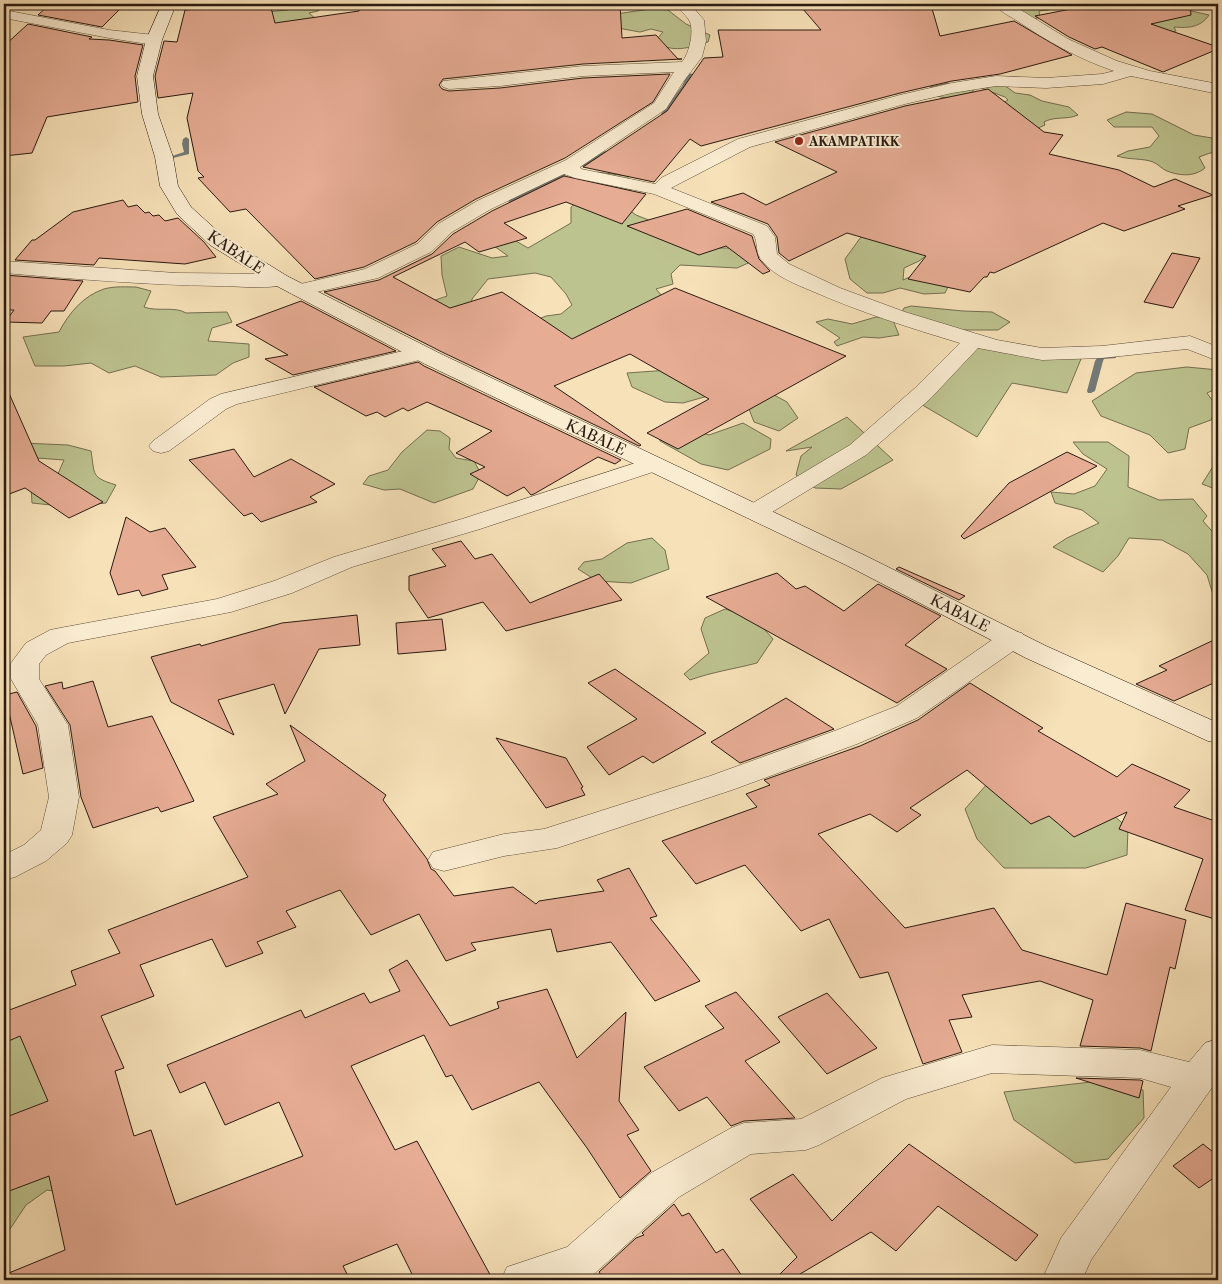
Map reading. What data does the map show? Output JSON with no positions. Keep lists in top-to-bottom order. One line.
{"streets":{"street":["KABALE"]},"places":["AKAMPATIKK"]}
